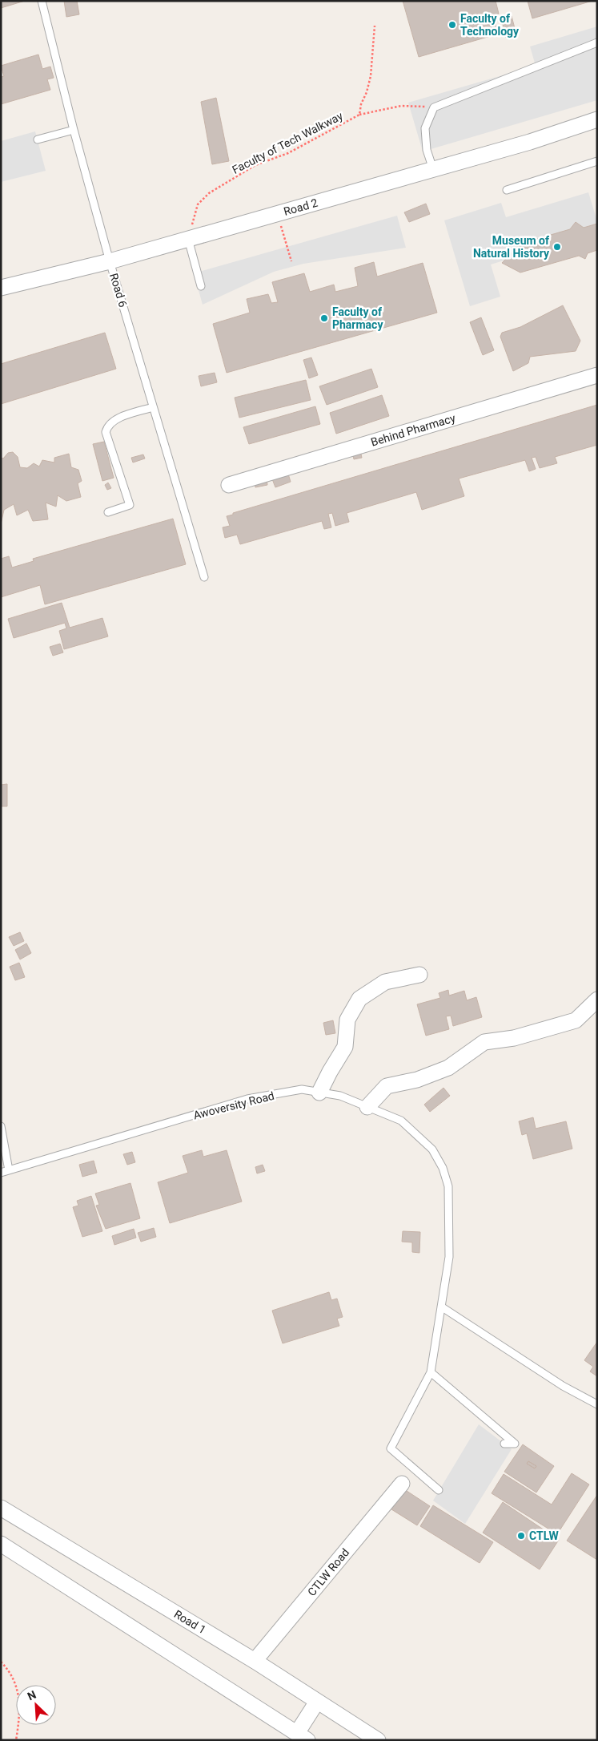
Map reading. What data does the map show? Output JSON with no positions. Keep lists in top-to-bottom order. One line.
{"streets":{"street":["Road 2","Behind Pharmacy","CTLW Road","Road 1"],"lane":["Road 6","Awoversity Road"],"path":["Faculty of Tech Walkway"]},"crossings":[["Faculty of Tech Walkway","Road 2"],["Road 2","Road 6"],["CTLW Road","Road 1"]],"places":["Faculty of Technology","Museum of Natural History","Faculty of Pharmacy","CTLW"],"north":"top left"}
